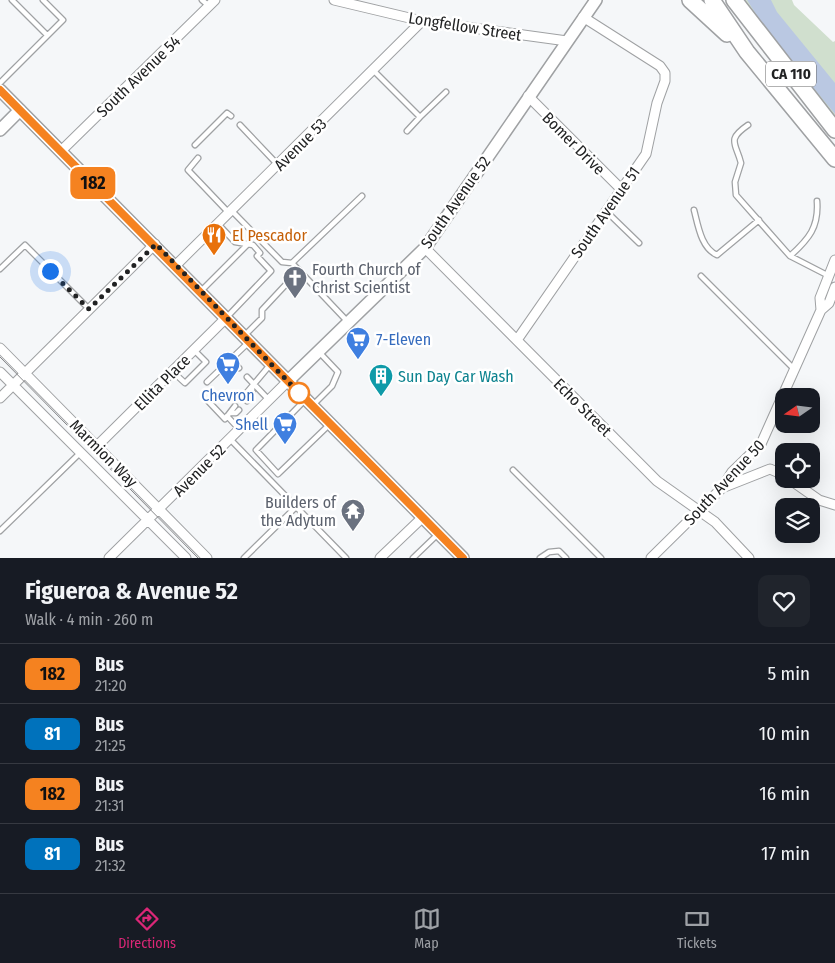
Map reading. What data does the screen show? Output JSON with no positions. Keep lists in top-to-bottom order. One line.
{"streets":{"highway":["CA 110"],"main road":["South Avenue 52"],"street":["Longfellow Street","South Avenue 54","Bomer Drive","Avenue 53","South Avenue 51","Ellita Place","Echo Street","Marmion Way","Avenue 52","South Avenue 50"]},"crossings":[["Longfellow Street","Avenue 53"],["Longfellow Street","South Avenue 52"],["Bomer Drive","South Avenue 52"],["Bomer Drive","South Avenue 51"],["South Avenue 52","South Avenue 51"],["South Avenue 52","Echo Street"],["South Avenue 52","Avenue 52"],["South Avenue 51","Echo Street"],["Ellita Place","Marmion Way"],["Echo Street","South Avenue 50"],["Marmion Way","Avenue 52"]],"places":{"restaurant":["El Pescador"],"church":["Fourth Church of Christ Scientist"],"supermarket":["7-Eleven","Chevron","Shell"],"building":["Sun Day Car Wash"],"temple":["Builders of the Adytum"]},"lines":["bus line 182"],"north":"left","page":{"on_map":"182","heading":["Figueroa & Avenue 52","Walk · 4 min · 260 m"],"list":[{"mark":"182","name":"Bus","note":"21:20","value":"5 min"},{"mark":"81","name":"Bus","note":"21:25","value":"10 min"},{"mark":"182","name":"Bus","note":"21:31","value":"16 min"},{"mark":"81","name":"Bus","note":"21:32","value":"17 min"}],"tabs":["Directions","Map","Tickets"]}}
